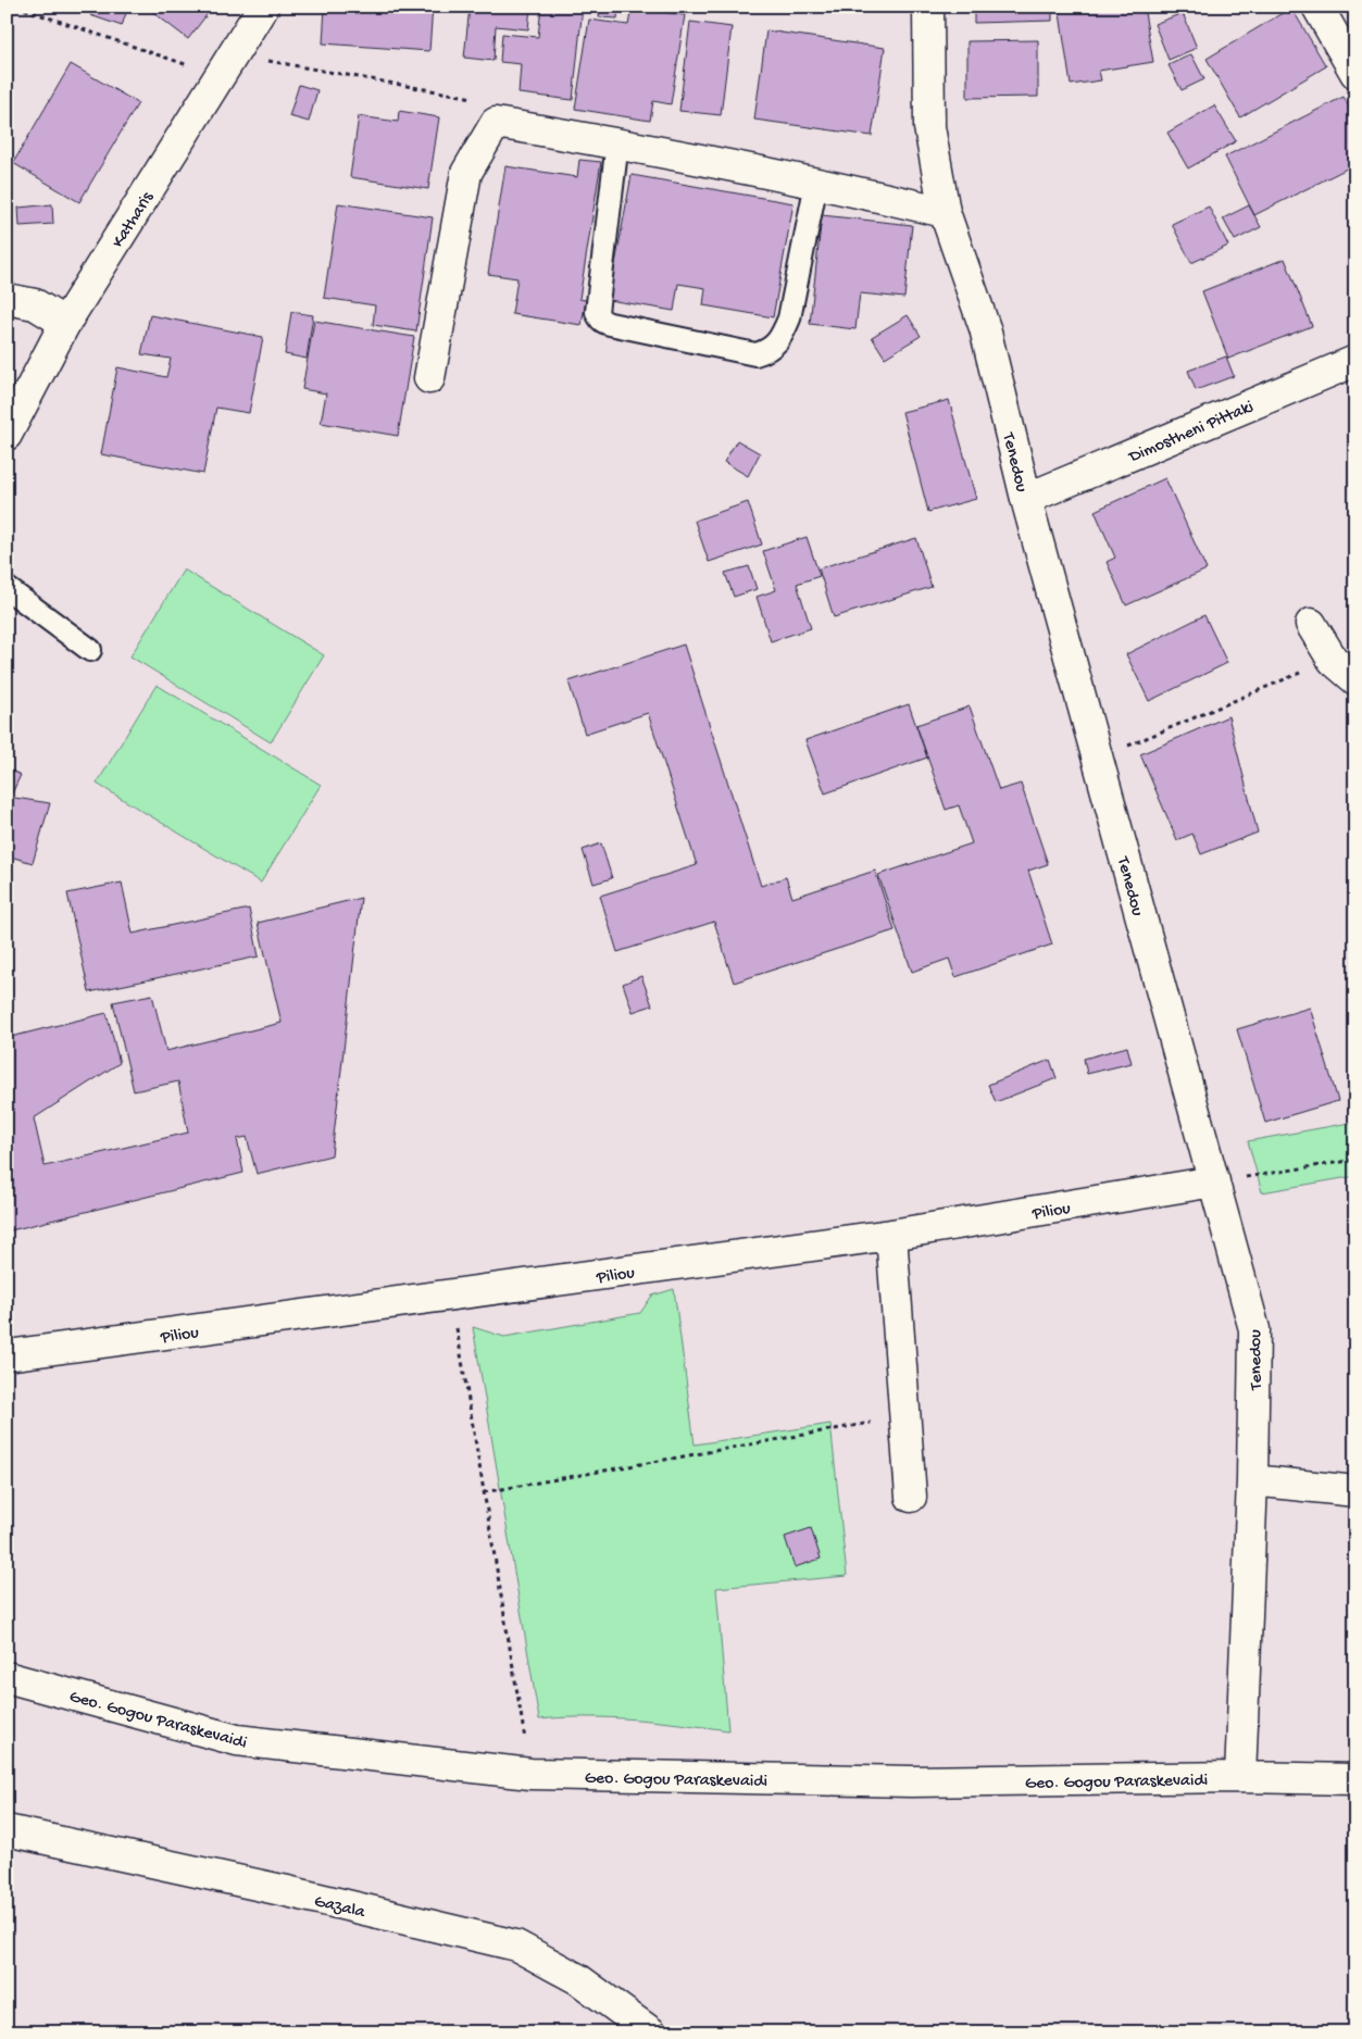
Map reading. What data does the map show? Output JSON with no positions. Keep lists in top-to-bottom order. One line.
{"streets":{"street":["Katharis","Dimostheni Pittaki","Tenedou","Piliou","Geo. Gogou Paraskevaidi","Gazala"]},"crossings":[["Dimostheni Pittaki","Tenedou"],["Tenedou","Piliou"],["Tenedou","Geo. Gogou Paraskevaidi"]]}
